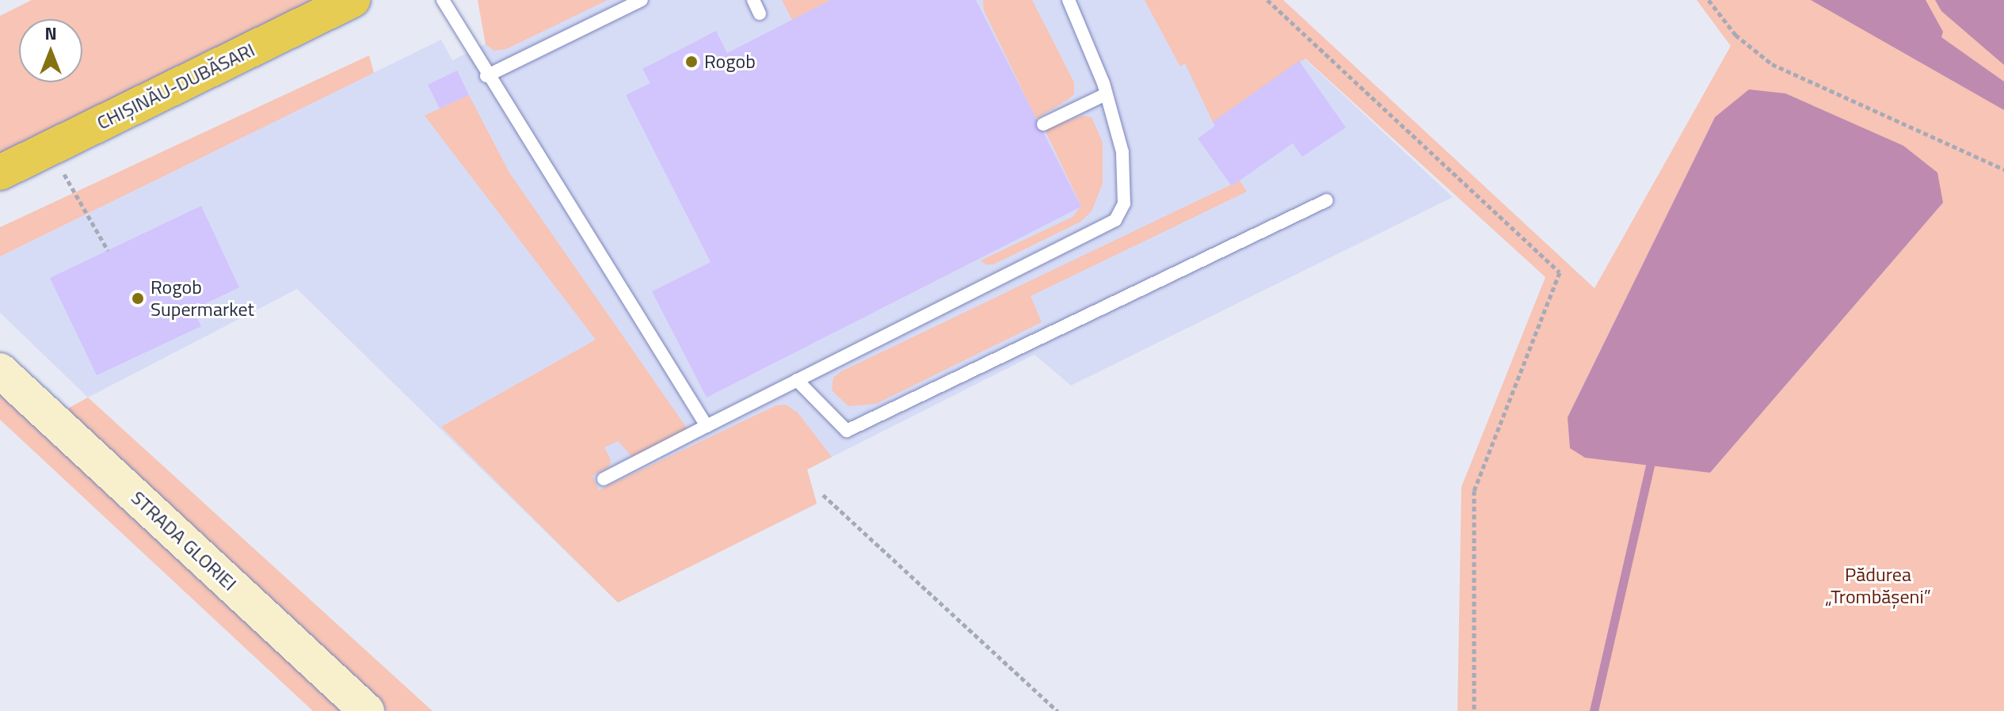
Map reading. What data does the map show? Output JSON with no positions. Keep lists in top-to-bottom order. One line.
{"streets":{"highway":["CHIȘINĂU-DUBĂSARI"],"street":["STRADA GLORIEI"]},"parks":["Pădurea „Trombășeni”"],"places":["Rogob","Rogob Supermarket"],"north":"top"}
